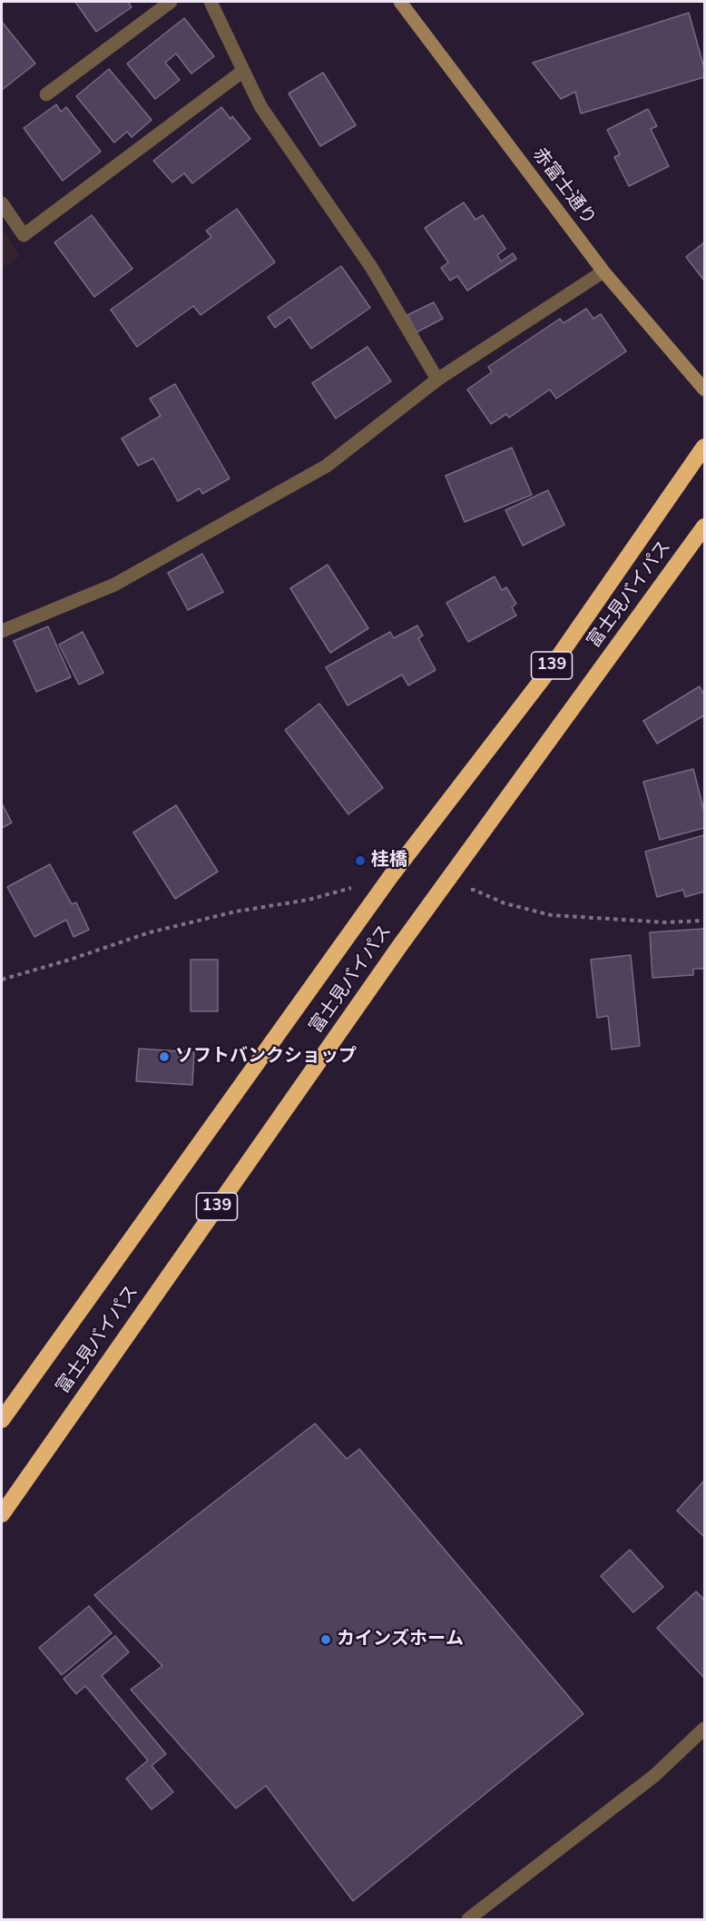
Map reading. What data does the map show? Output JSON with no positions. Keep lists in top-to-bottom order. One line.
{"streets":{"highway":["富士見バイパス","139"],"street":["赤富士通り"]},"places":["桂橋","ソフトバンクショップ","カインズホーム"]}
